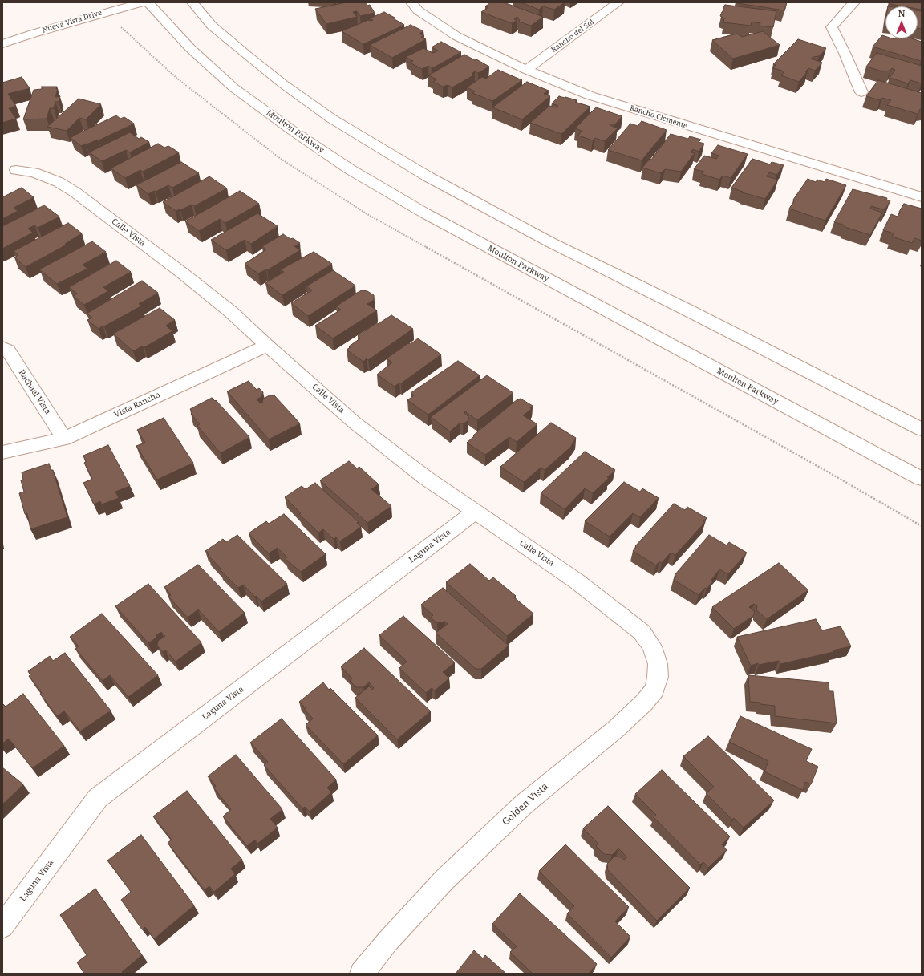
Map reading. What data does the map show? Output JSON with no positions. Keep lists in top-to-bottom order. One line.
{"streets":{"street":["Nueva Vista Drive","Rancho del Sol","Rancho Clemente","Moulton Parkway","Calle Vista","Rachael Vista","Vista Rancho","Laguna Vista","Golden Vista"]},"crossings":[["Rancho del Sol","Rancho Clemente"],["Calle Vista","Vista Rancho"],["Calle Vista","Laguna Vista"],["Calle Vista","Golden Vista"],["Rachael Vista","Vista Rancho"]],"north":"top"}
